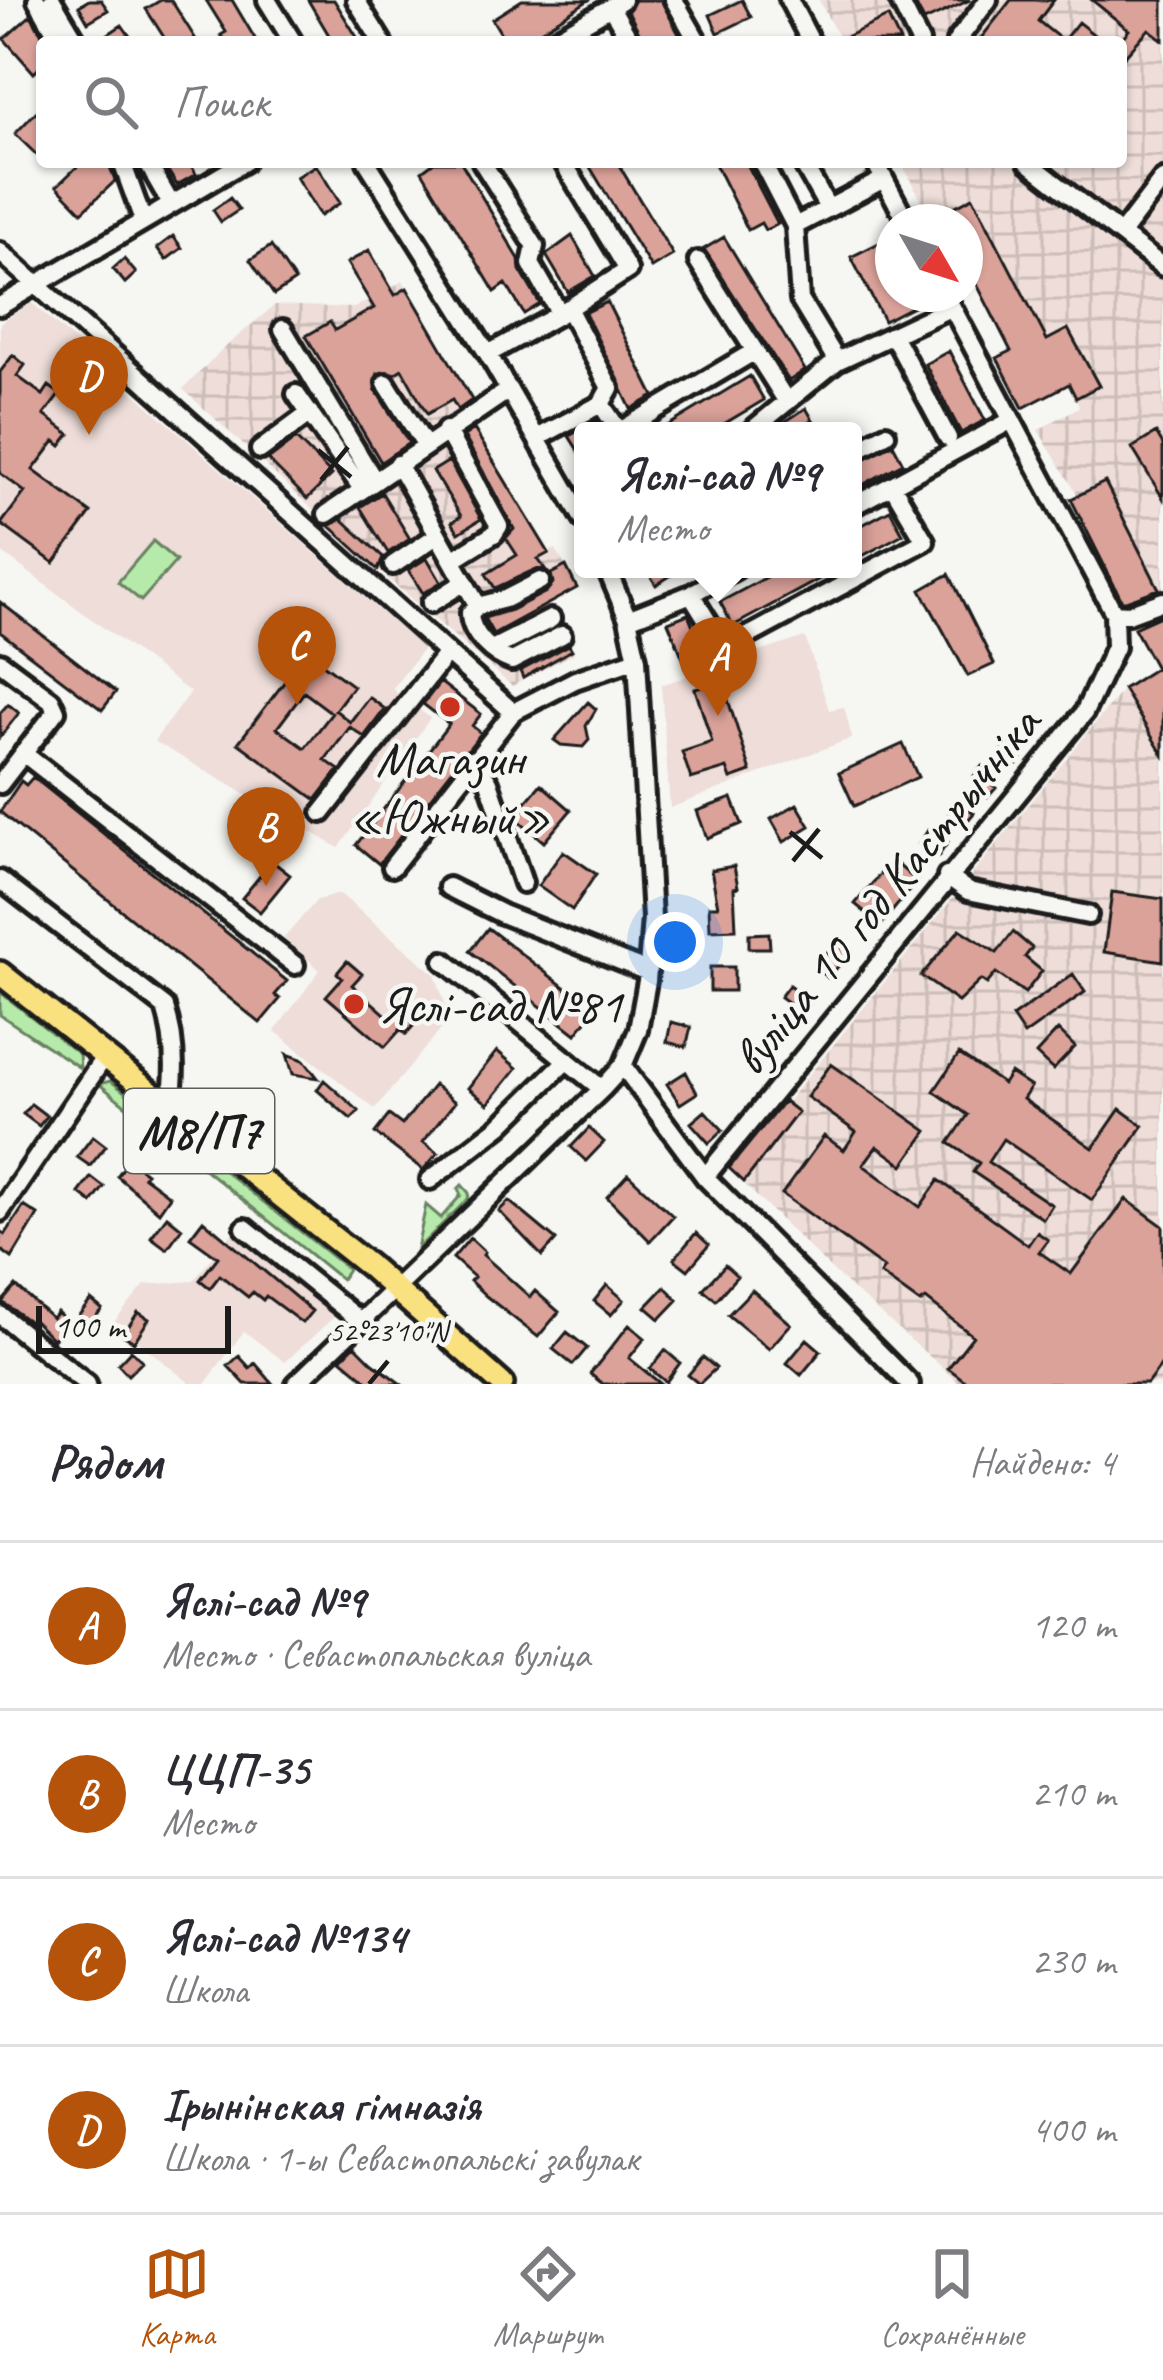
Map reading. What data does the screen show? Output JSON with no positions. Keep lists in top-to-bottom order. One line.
{"streets":{"main road":["М8/П7"],"street":["вуліца 10 год Кастрычніка"]},"places":["Магазин «Южный»","Яслі-сад №81"],"scale_bar":"100 m","north":"bottom right","page":{"search":"Поиск","pins":["D","C","A","B"],"popup":["Яслі-сад №9","Место"],"scale":"100 m","heading":["Рядом","Найдено: 4"],"list":[{"mark":"A","name":"Яслі-сад №9","note":"Место · Севастопальская вуліца","value":"120 m"},{"mark":"B","name":"ЦЦП-35","note":"Место","value":"210 m"},{"mark":"C","name":"Яслі-сад №134","note":"Школа","value":"230 m"},{"mark":"D","name":"Ірынінская гімназія","note":"Школа · 1-ы Севастопальскі завулак","value":"400 m"}],"nav":["Карта","Маршрут","Сохранённые"]},"coordinates":["52°23'10\"N"]}
